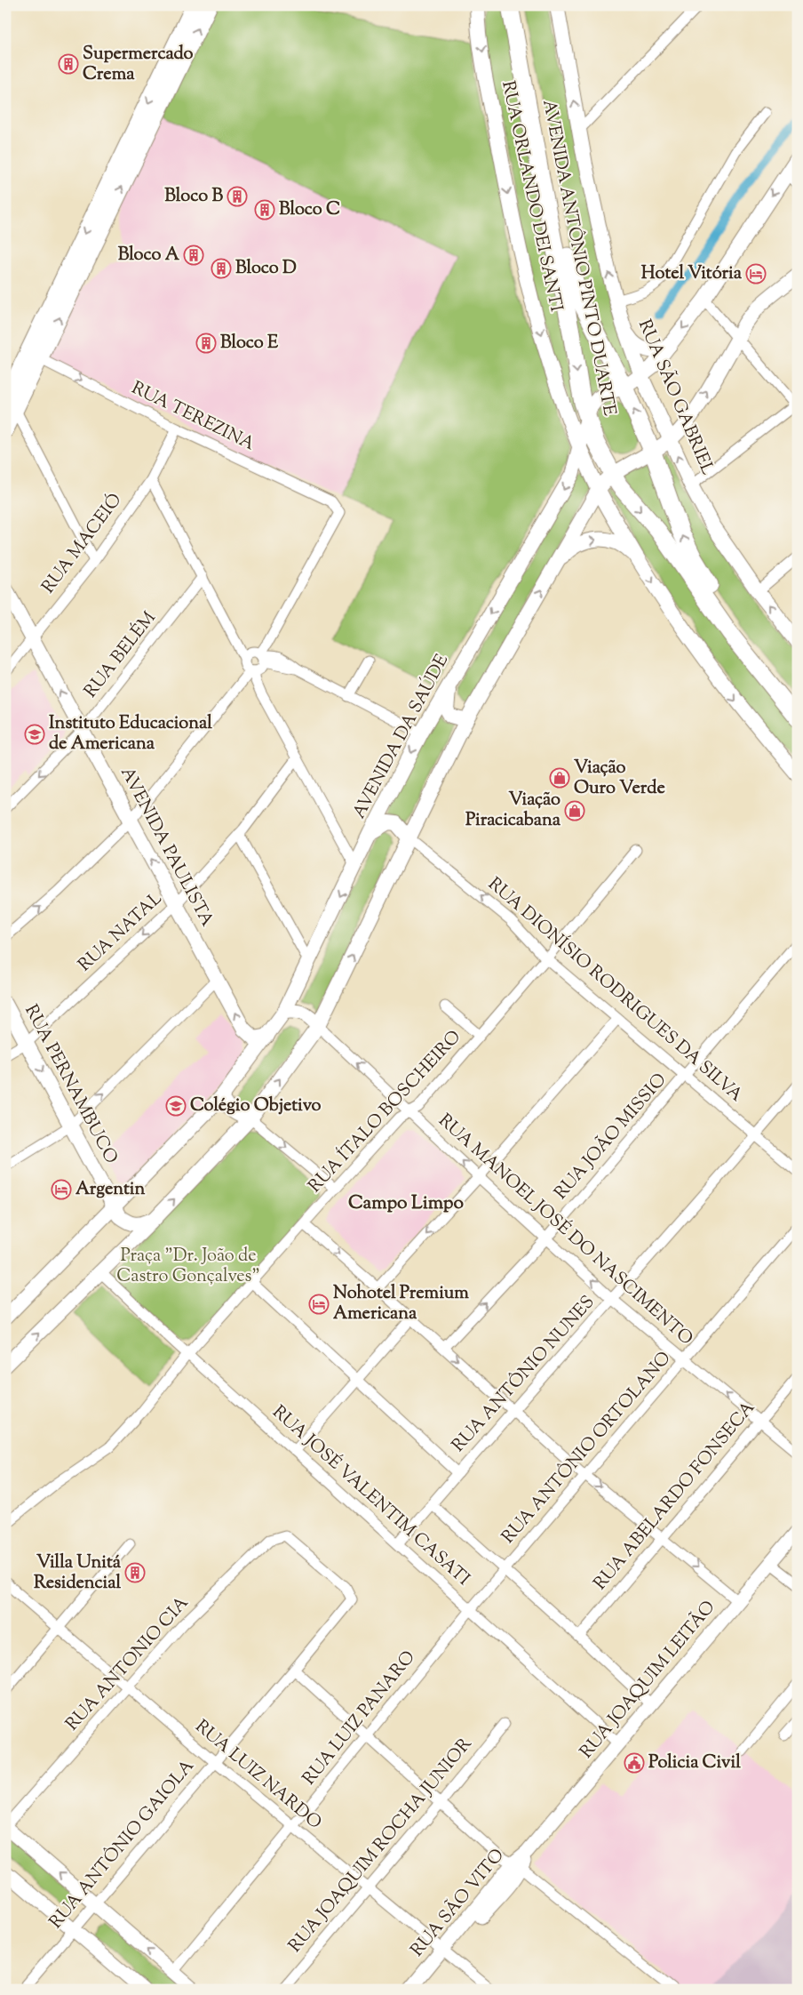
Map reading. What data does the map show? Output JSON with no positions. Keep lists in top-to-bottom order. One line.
{"streets":{"main road":["RUA ORLANDO DEI SANTI","AVENIDA ANTÔNIO PINTO DUARTE","RUA SÃO GABRIEL","AVENIDA DA SAÚDE","AVENIDA PAULISTA","RUA PERNAMBUCO"],"street":["RUA TEREZINA","RUA MACEIÓ","RUA BELÉM","RUA NATAL","RUA DIONÍSIO RODRIGUES DA SILVA","RUA ÍTALO BOSCHEIRO","RUA JOÃO MISSIO","RUA MANOEL JOSÉ DO NASCIMENTO","RUA ANTÔNIO NUNES","RUA ANTÔNIO ORTOLANO","RUA JOSÉ VALENTIM CASATI","RUA ABELARDO FONSECA","RUA ANTONIO CIA","RUA JOAQUIM LEITÃO","RUA LUIZ PANARO","RUA LUIZ NARDO","RUA ANTÔNIO GAIOLA","RUA JOAQUIM ROCHA JUNIOR","RUA SÃO VITO"]},"crossings":[["RUA ORLANDO DEI SANTI","AVENIDA DA SAÚDE"],["AVENIDA ANTÔNIO PINTO DUARTE","AVENIDA DA SAÚDE"],["RUA SÃO GABRIEL","AVENIDA DA SAÚDE"],["RUA TEREZINA","RUA MACEIÓ"],["RUA MACEIÓ","AVENIDA PAULISTA"],["RUA BELÉM","AVENIDA PAULISTA"],["AVENIDA DA SAÚDE","AVENIDA PAULISTA"],["AVENIDA DA SAÚDE","RUA PERNAMBUCO"],["AVENIDA PAULISTA","RUA NATAL"],["RUA NATAL","RUA PERNAMBUCO"],["RUA DIONÍSIO RODRIGUES DA SILVA","RUA ÍTALO BOSCHEIRO"],["RUA DIONÍSIO RODRIGUES DA SILVA","RUA JOÃO MISSIO"],["RUA DIONÍSIO RODRIGUES DA SILVA","RUA ANTÔNIO NUNES"],["RUA ÍTALO BOSCHEIRO","RUA MANOEL JOSÉ DO NASCIMENTO"],["RUA ÍTALO BOSCHEIRO","RUA JOSÉ VALENTIM CASATI"],["RUA JOÃO MISSIO","RUA MANOEL JOSÉ DO NASCIMENTO"],["RUA MANOEL JOSÉ DO NASCIMENTO","RUA ANTÔNIO NUNES"],["RUA MANOEL JOSÉ DO NASCIMENTO","RUA ANTÔNIO ORTOLANO"],["RUA MANOEL JOSÉ DO NASCIMENTO","RUA ABELARDO FONSECA"],["RUA ANTÔNIO NUNES","RUA JOSÉ VALENTIM CASATI"],["RUA ANTÔNIO ORTOLANO","RUA JOSÉ VALENTIM CASATI"],["RUA ANTÔNIO ORTOLANO","RUA LUIZ PANARO"],["RUA JOSÉ VALENTIM CASATI","RUA JOAQUIM LEITÃO"],["RUA JOSÉ VALENTIM CASATI","RUA LUIZ PANARO"],["RUA ANTONIO CIA","RUA LUIZ NARDO"],["RUA ANTONIO CIA","RUA ANTÔNIO GAIOLA"],["RUA JOAQUIM LEITÃO","RUA SÃO VITO"],["RUA LUIZ PANARO","RUA LUIZ NARDO"],["RUA LUIZ NARDO","RUA ANTÔNIO GAIOLA"],["RUA LUIZ NARDO","RUA JOAQUIM ROCHA JUNIOR"],["RUA LUIZ NARDO","RUA SÃO VITO"]],"one_way":["RUA ORLANDO DEI SANTI","RUA SÃO GABRIEL","RUA BELÉM","AVENIDA PAULISTA","RUA DIONÍSIO RODRIGUES DA SILVA","RUA MANOEL JOSÉ DO NASCIMENTO"],"districts":["Campo Limpo"],"parks":["Praça \"Dr. João de Castro Gonçalves\""],"places":{"building":["Supermercado Crema","Bloco B","Bloco C","Bloco A","Bloco D","Bloco E","Villa Unitá Residencial"],"hotel":["Hotel Vitória","Argentin","Nohotel Premium Americana"],"school or university":["Instituto Educacional de Americana","Colégio Objetivo"],"shop":["Viação Ouro Verde","Viação Piracicabana"],"public building":["Policia Civil"]}}
